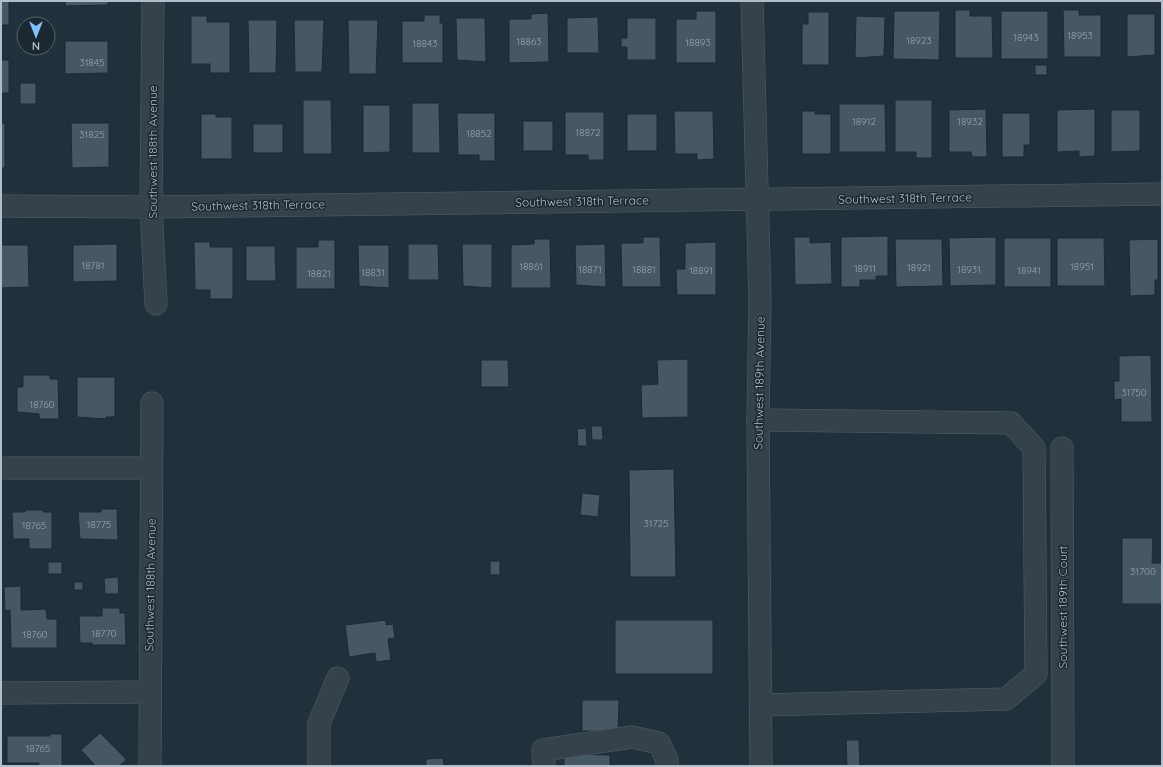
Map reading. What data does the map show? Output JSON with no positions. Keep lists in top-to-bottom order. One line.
{"streets":{"street":["Southwest 188th Avenue","Southwest 318th Terrace","Southwest 189th Avenue","Southwest 189th Court"]},"crossings":[["Southwest 188th Avenue","Southwest 318th Terrace"],["Southwest 318th Terrace","Southwest 189th Avenue"]],"house_numbers":["18953","18943","18923","18863","18893","18843","31845","18912","18932","18872","18852","31825","18781","18861","18951","18921","18911","18871","18881","18931","18891","18941","18831","18821","31750","18760","31725","18775","18765","31700","18770","18760","18765"],"north":"bottom"}
